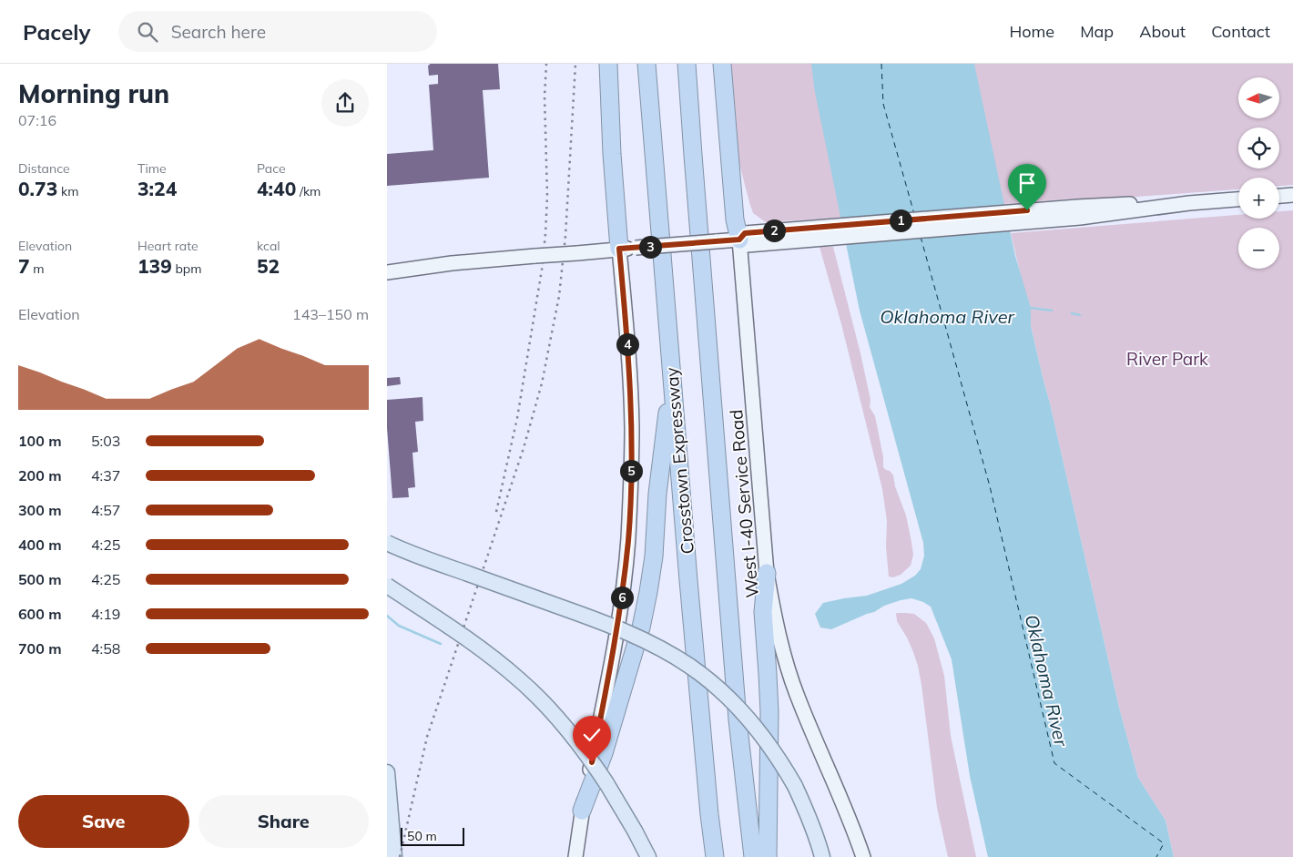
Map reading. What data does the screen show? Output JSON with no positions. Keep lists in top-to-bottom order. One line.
{"streets":{"highway":["Crosstown Expressway"],"main road":["West I-40 Service Road"]},"water":["Oklahoma River"],"parks":["River Park"],"scale_bar":"50 m","north":"left","page":{"header":"Pacely","search":"Search here","nav":["Home","Map","About","Contact"],"heading":["Morning run","07:16"],"map_buttons":["+","−"],"stats":[["Distance","0.73 km"],["Time","3:24"],["Pace","4:40 /km"],["Elevation","7 m"],["Heart rate","139 bpm"],["kcal","52"]],"pins":["1","2","3","4","5","6"],"chart":["Elevation","143–150 m"],"list":[{"name":"100 m","note":"5:03"},{"name":"200 m","note":"4:37"},{"name":"300 m","note":"4:57"},{"name":"400 m","note":"4:25"},{"name":"500 m","note":"4:25"},{"name":"600 m","note":"4:19"},{"name":"700 m","note":"4:58"}],"buttons":["Save","Share"],"scale":"50 m"}}
